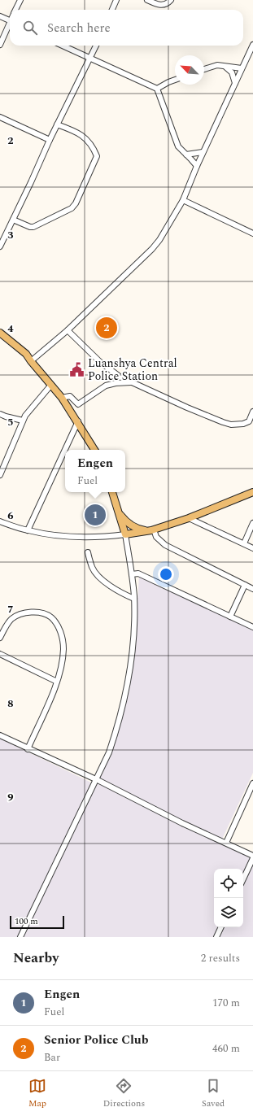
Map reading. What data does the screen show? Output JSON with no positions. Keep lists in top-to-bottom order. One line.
{"places":{"public building":["Luanshya Central Police Station"]},"scale_bar":"100 m","north":"top left","page":{"search":"Search here","pins":["2","1"],"popup":["Engen","Fuel"],"scale":"100 m","heading":["Nearby","2 results"],"list":[{"mark":"1","name":"Engen","note":"Fuel","value":"170 m"},{"mark":"2","name":"Senior Police Club","note":"Bar","value":"460 m"}],"nav":["Map","Directions","Saved"]},"grid":{"rows":["2","3","4","5","6","7","8","9"]}}
